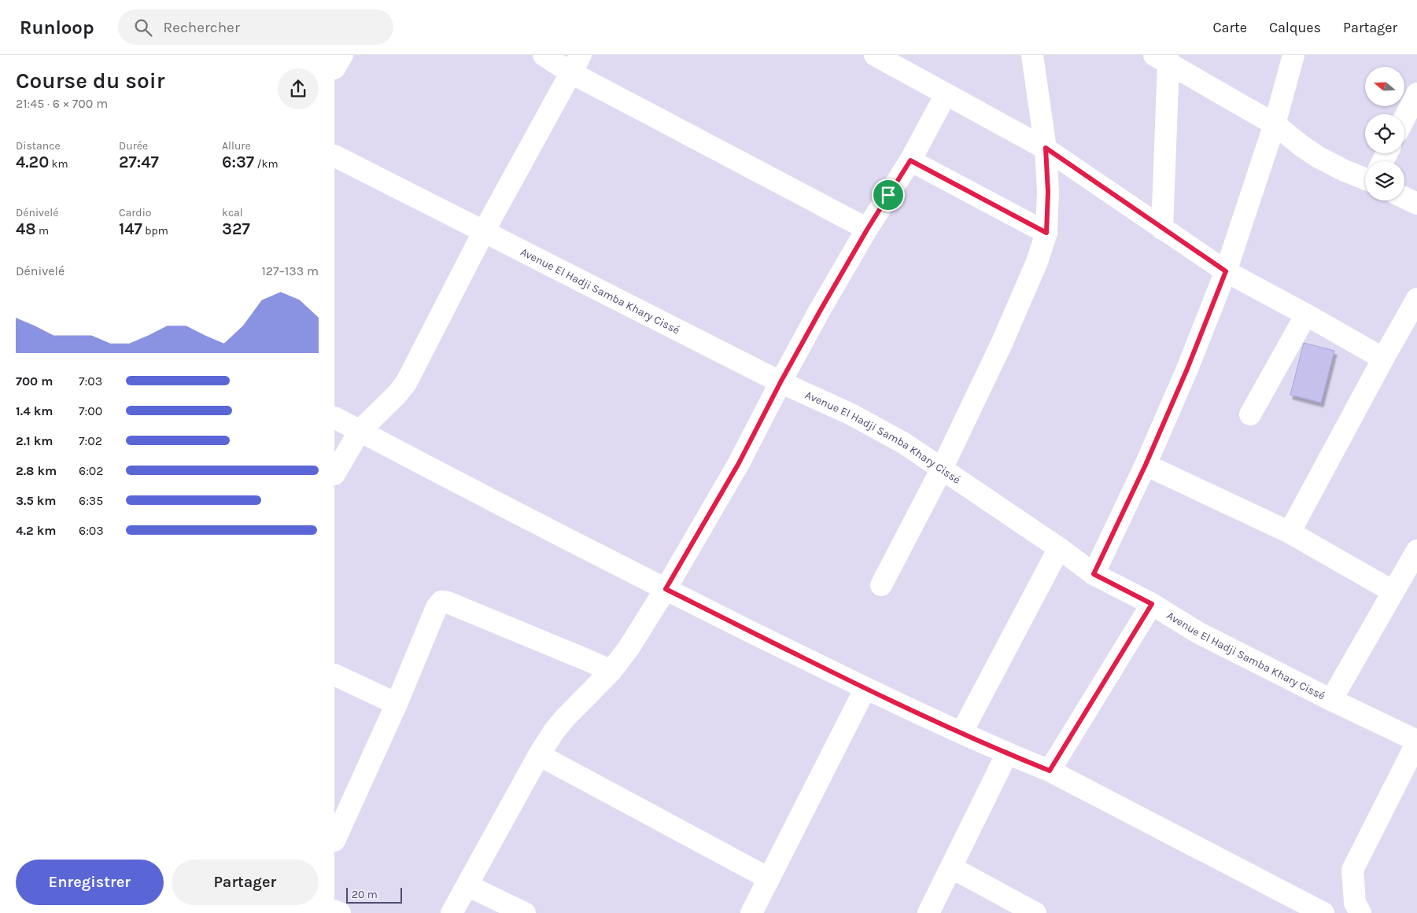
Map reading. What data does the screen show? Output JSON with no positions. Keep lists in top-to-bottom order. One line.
{"streets":{"street":["Avenue El Hadji Samba Khary Cissé"]},"scale_bar":"20 m","north":"left","page":{"header":"Runloop","search":"Rechercher","nav":["Carte","Calques","Partager"],"heading":["Course du soir","21:45 · 6 × 700 m"],"stats":[["Distance","4.20 km"],["Durée","27:47"],["Allure","6:37 /km"],["Dénivelé","48 m"],["Cardio","147 bpm"],["kcal","327"]],"chart":["Dénivelé","127–133 m"],"list":[{"name":"700 m","note":"7:03"},{"name":"1.4 km","note":"7:00"},{"name":"2.1 km","note":"7:02"},{"name":"2.8 km","note":"6:02"},{"name":"3.5 km","note":"6:35"},{"name":"4.2 km","note":"6:03"}],"buttons":["Enregistrer","Partager"],"scale":"20 m"}}
